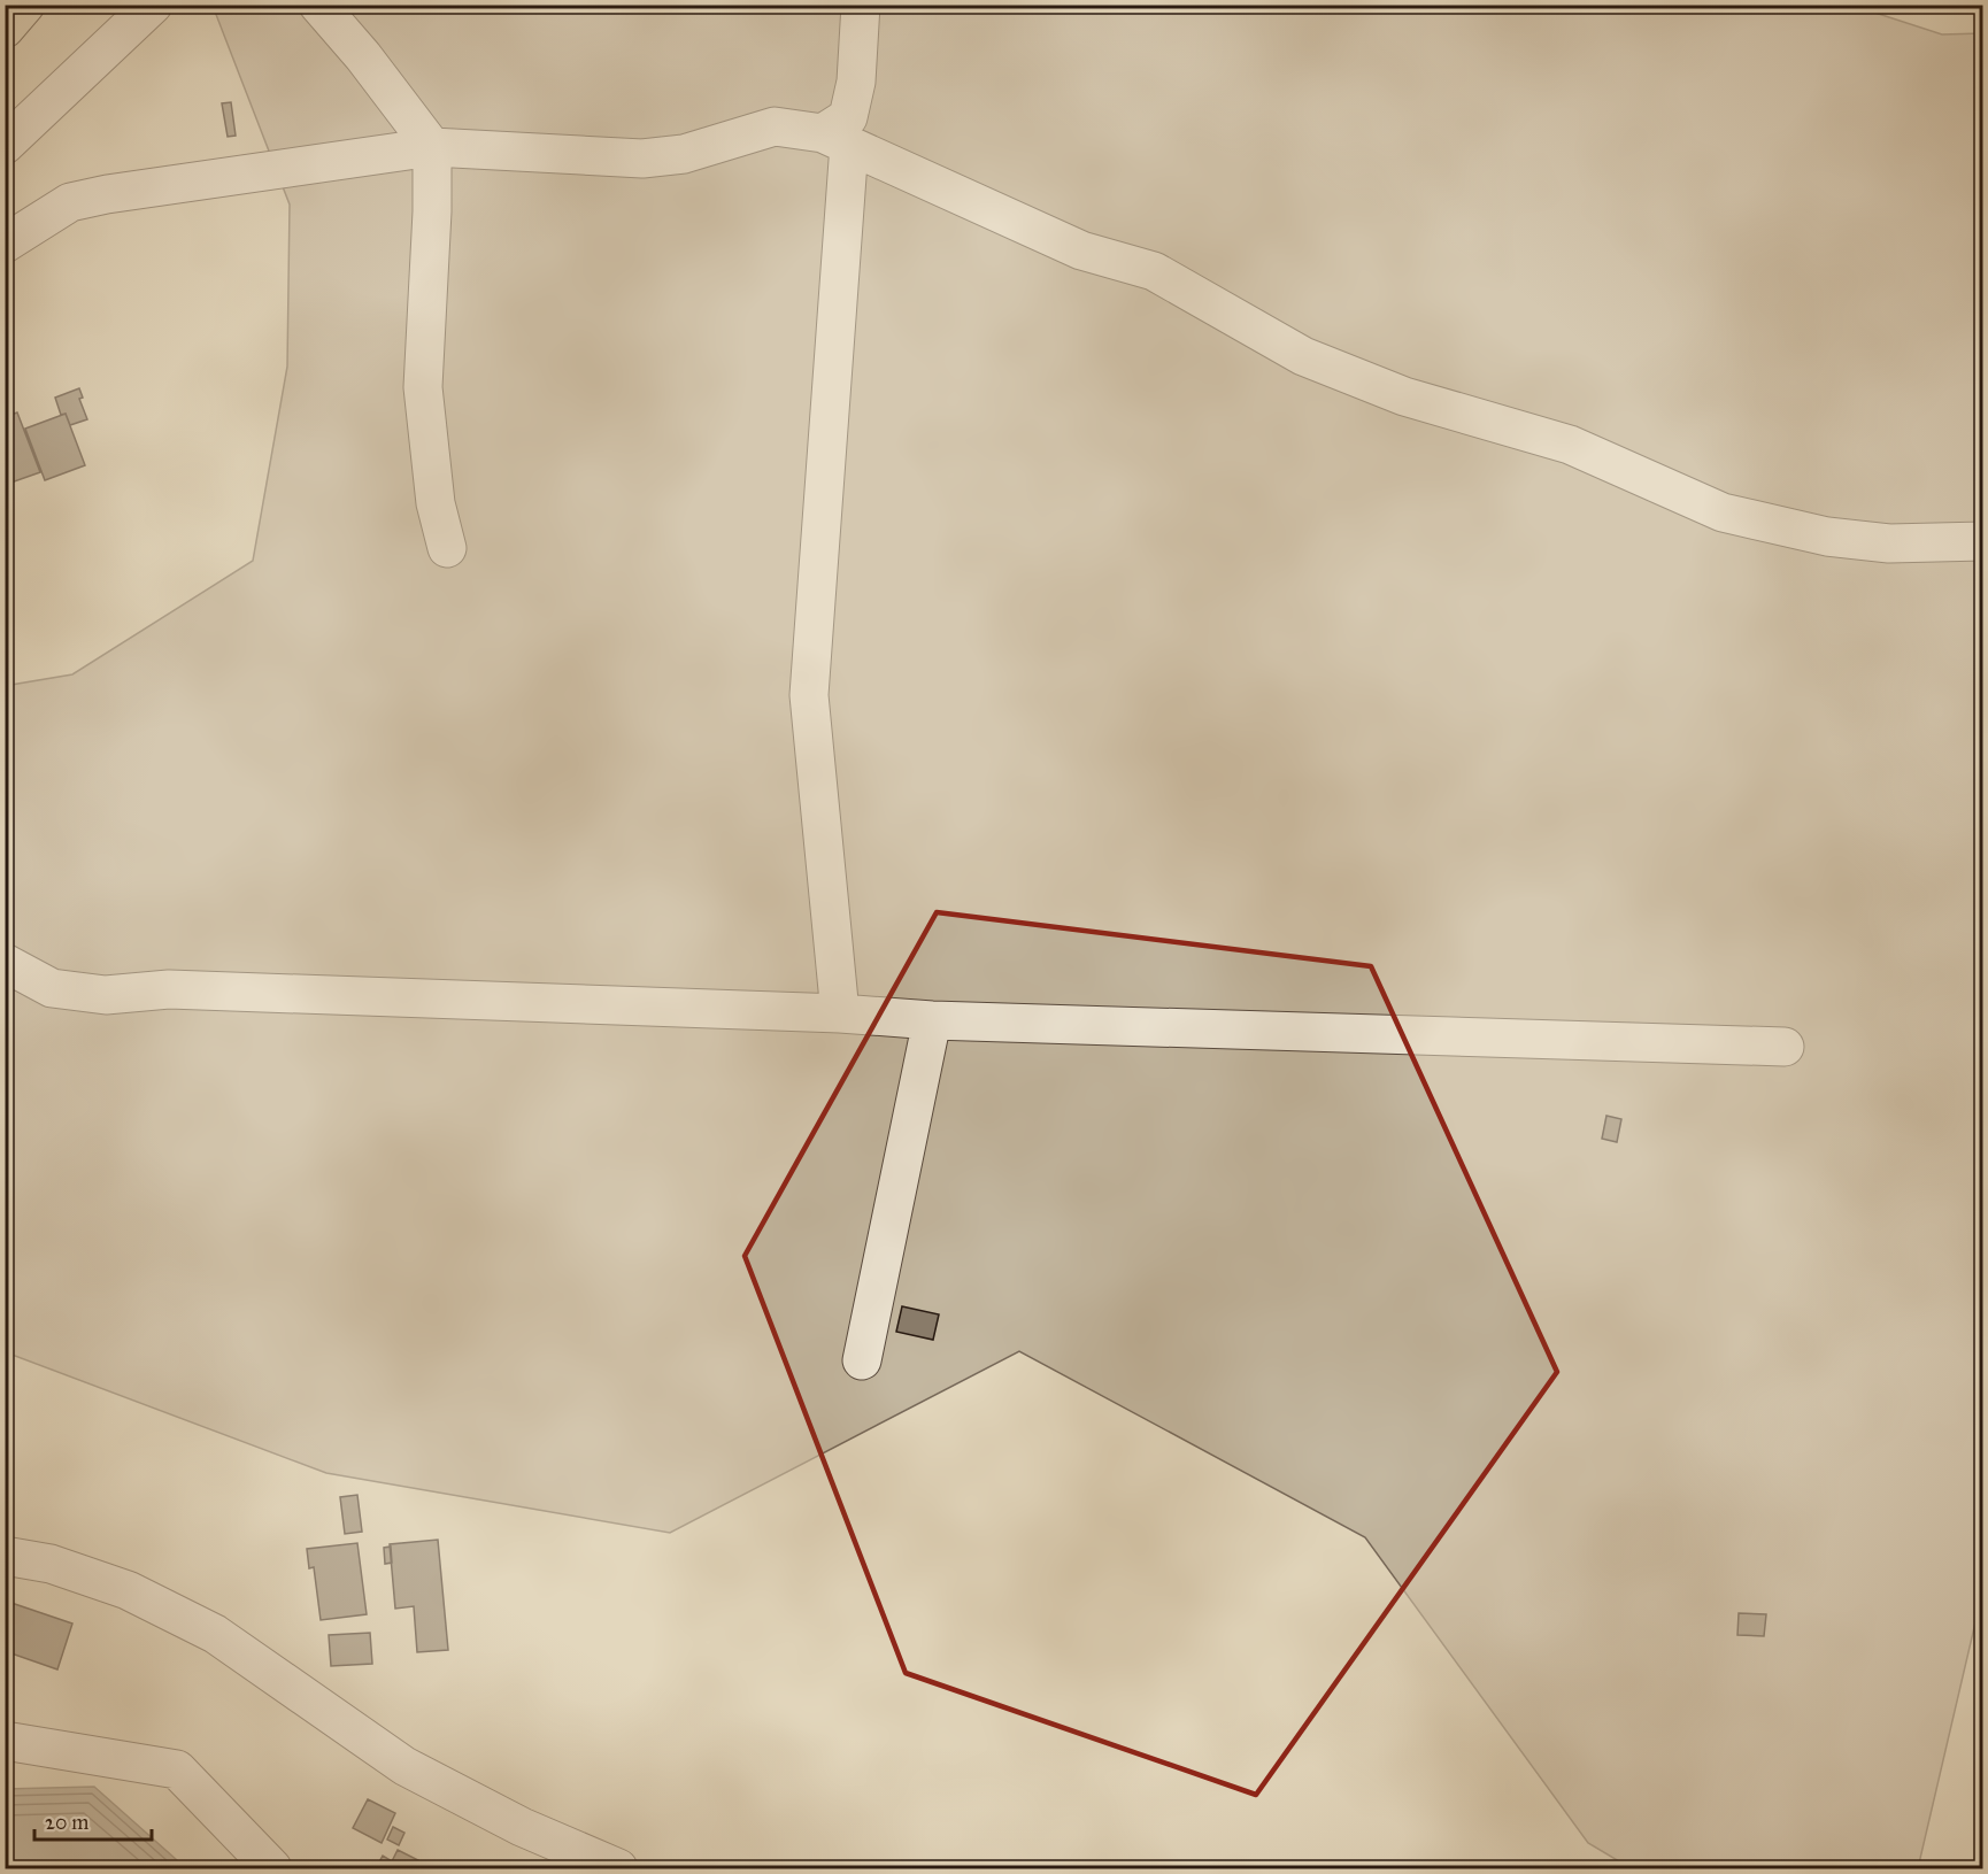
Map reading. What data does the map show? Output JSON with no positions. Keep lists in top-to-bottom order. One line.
{"scale_bar":"20 m"}
